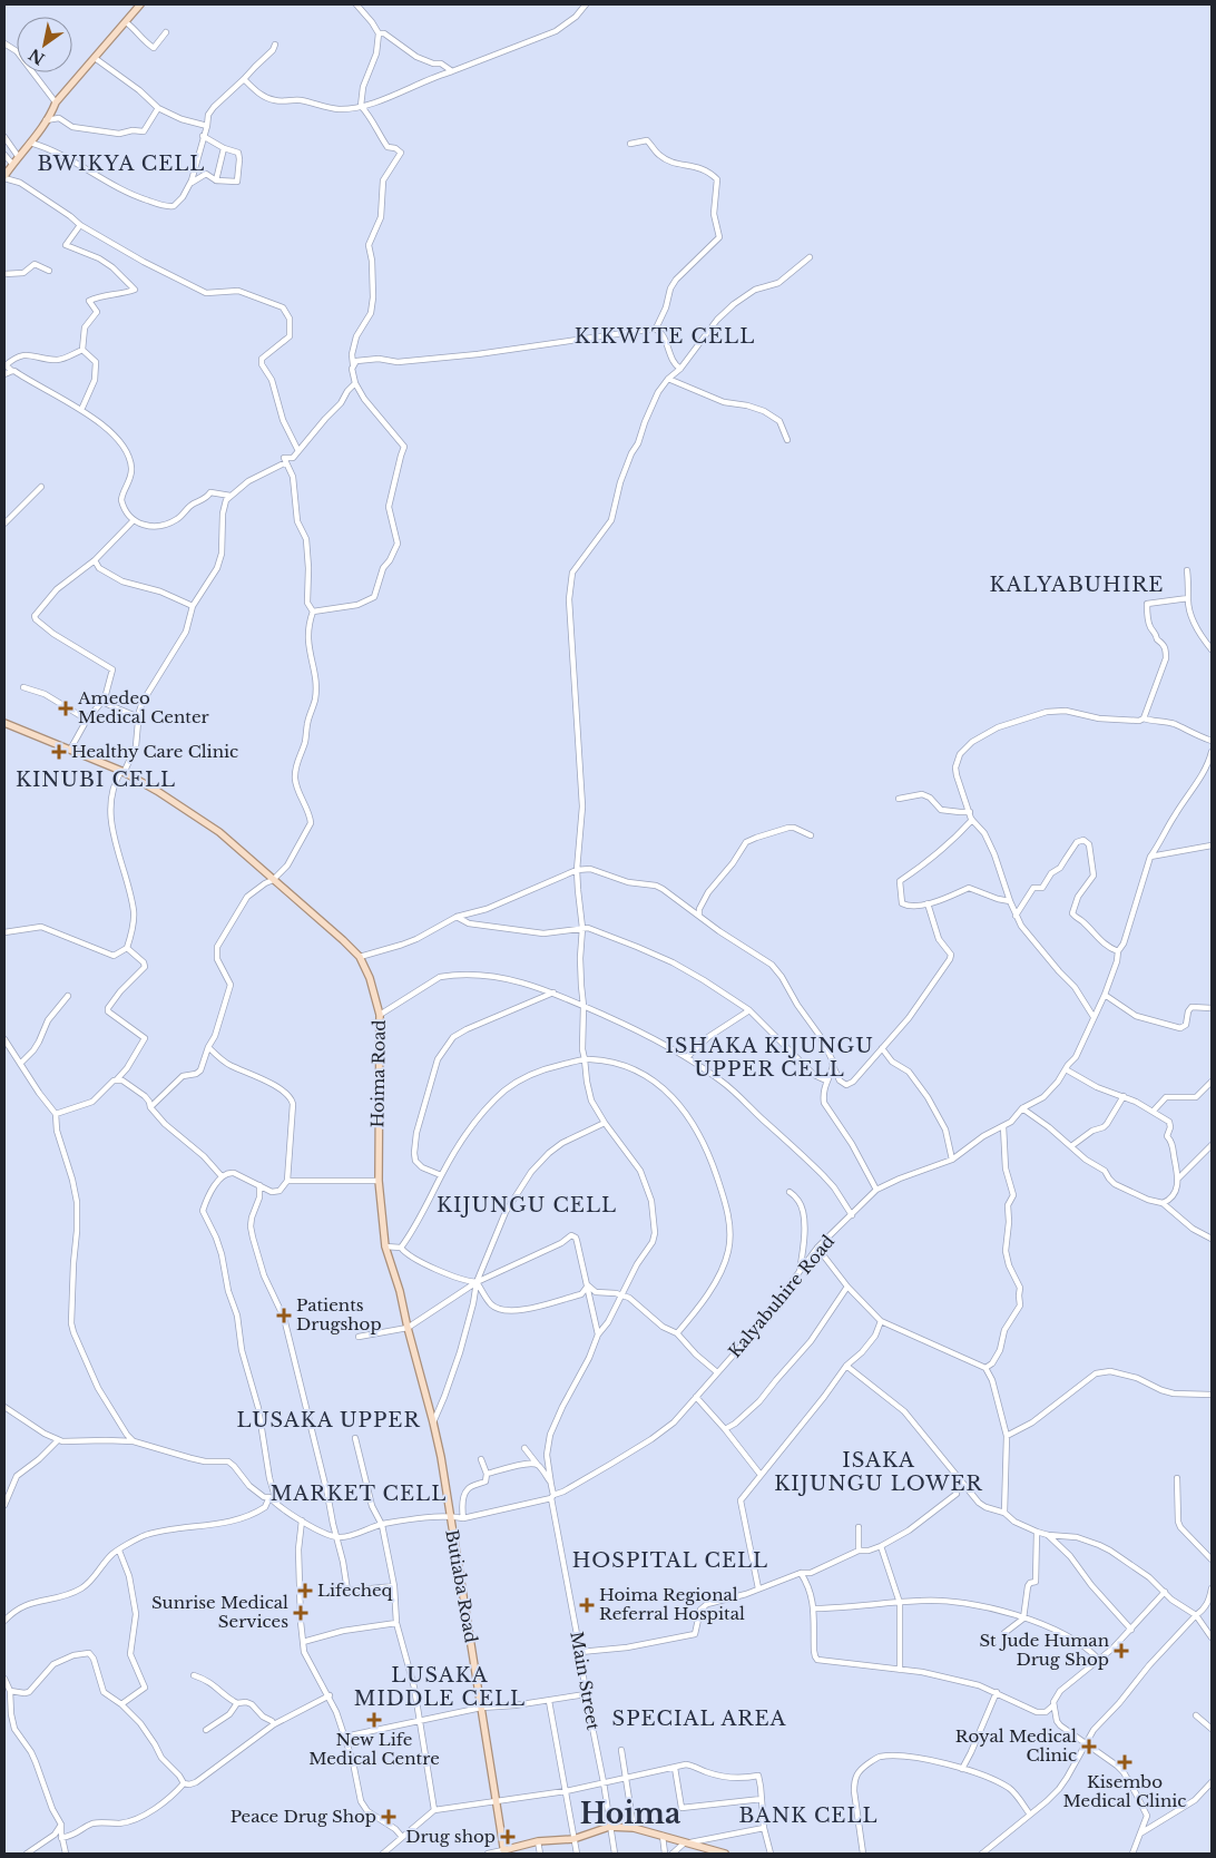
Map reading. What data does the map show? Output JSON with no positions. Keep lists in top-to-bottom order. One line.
{"streets":{"main road":["Hoima Road","Butiaba Road"],"street":["Kalyabuhire Road","Main Street"]},"crossings":[["Hoima Road","Kalyabuhire Road"],["Hoima Road","Butiaba Road"],["Kalyabuhire Road","Butiaba Road"],["Kalyabuhire Road","Main Street"]],"districts":["BWIKYA CELL","KIKWITE CELL","KALYABUHIRE","KINUBI CELL","ISHAKA KIJUNGU UPPER CELL","KIJUNGU CELL","LUSAKA UPPER","ISAKA KIJUNGU LOWER","MARKET CELL","HOSPITAL CELL","LUSAKA MIDDLE CELL","SPECIAL AREA","Hoima","BANK CELL"],"places":{"health":["Amedeo Medical Center","Healthy Care Clinic","Patients Drugshop","Lifecheq","Hoima Regional Referral Hospital","Sunrise Medical Services","St Jude Human Drug Shop","New Life Medical Centre","Royal Medical Clinic","Kisembo Medical Clinic","Peace Drug Shop","Drug shop"]},"north":"bottom left"}
